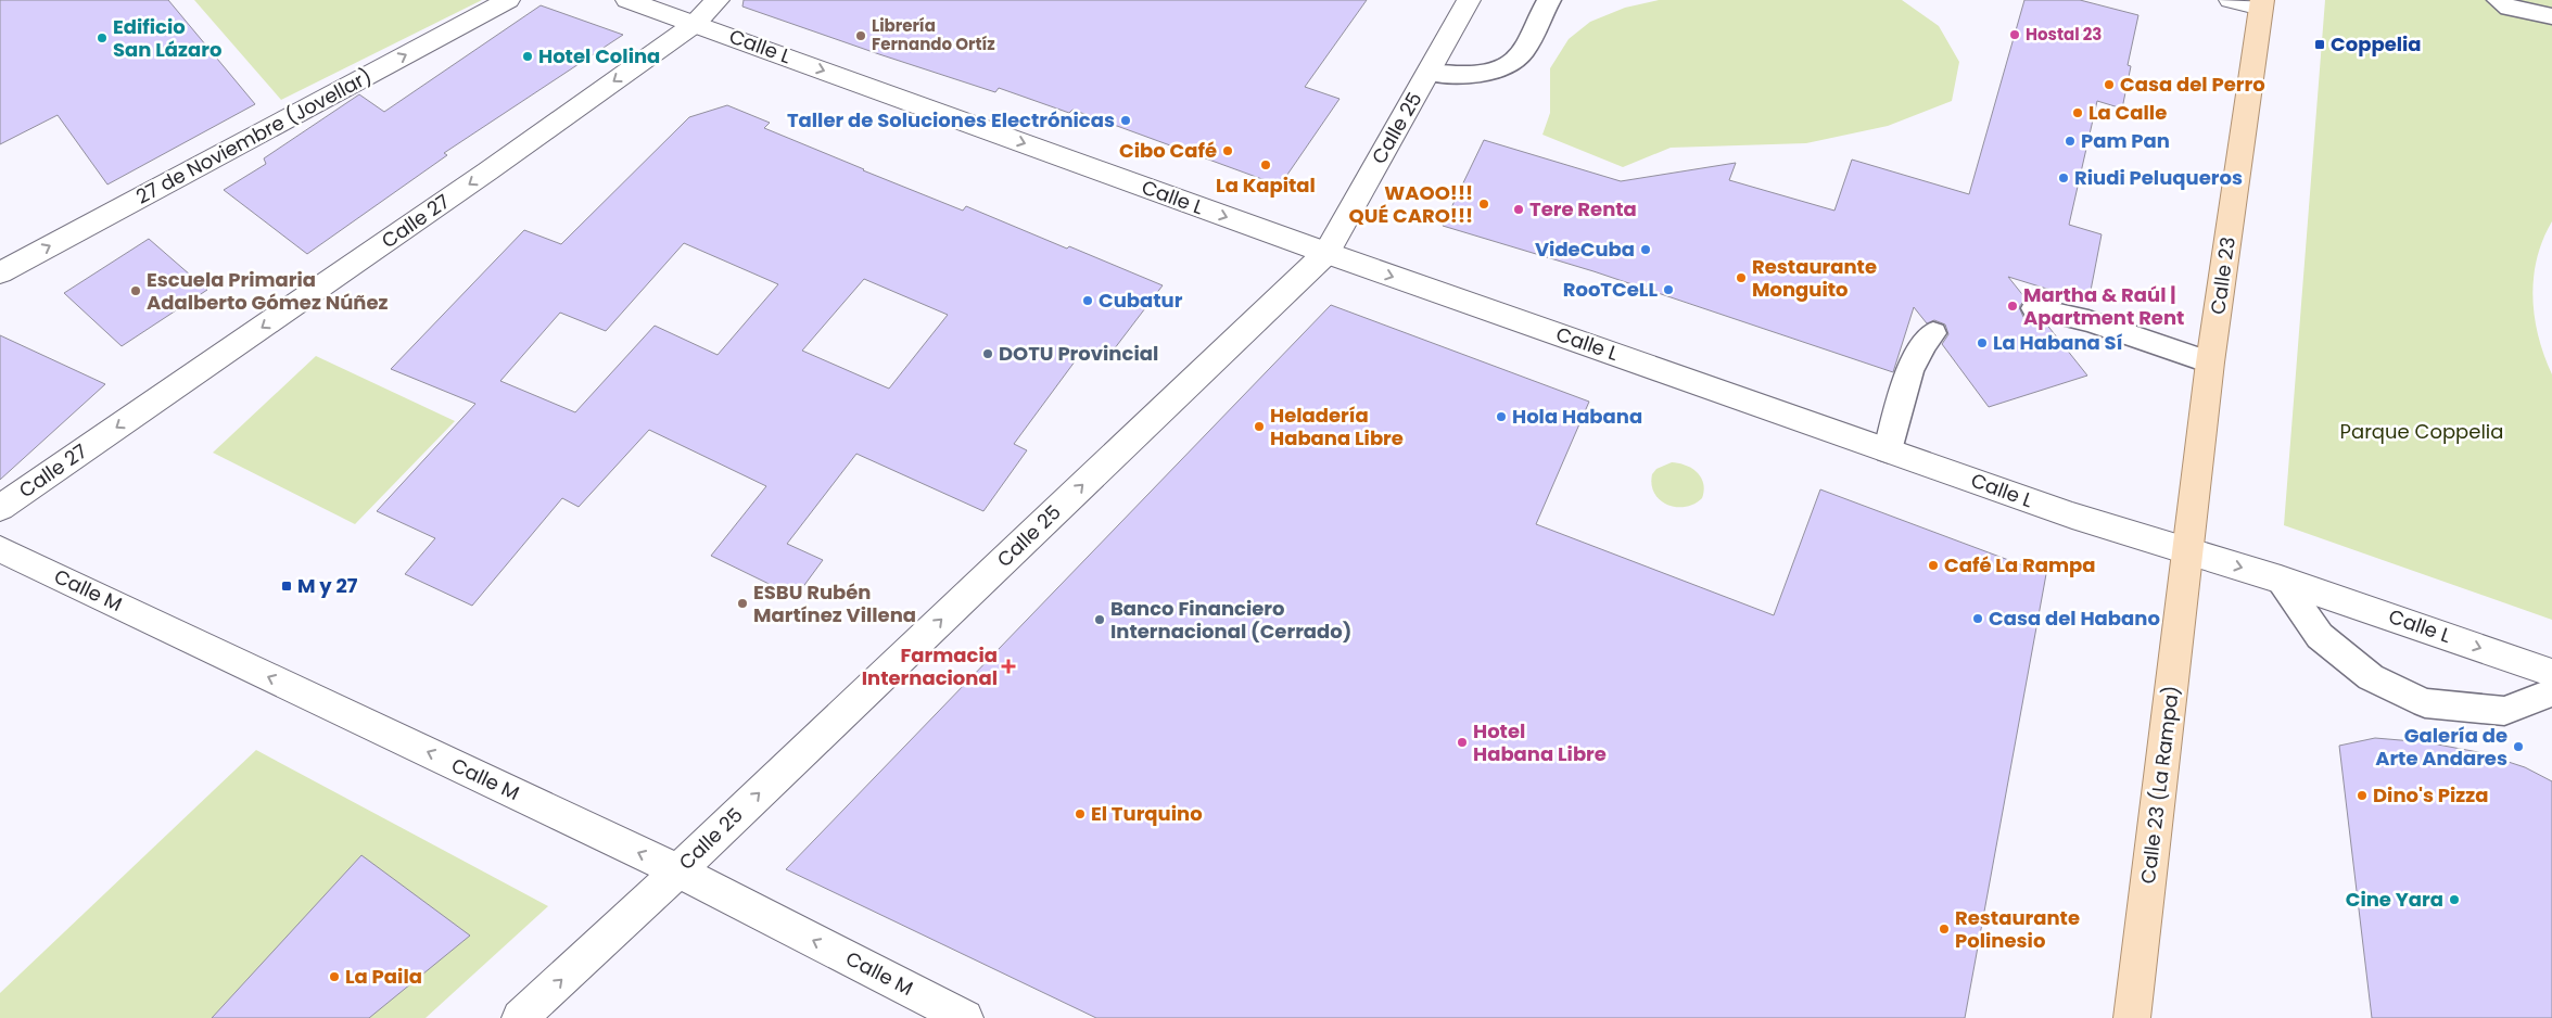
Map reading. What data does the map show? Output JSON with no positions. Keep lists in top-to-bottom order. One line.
{"streets":{"main road":["Calle 23","Calle 23 (La Rampa)"],"street":["Calle L","Calle 25","27 de Noviembre (Jovellar)","Calle 27","Calle M"]},"crossings":[["Calle L","Calle 25"],["Calle L","Calle 27"],["Calle L","Calle 23"],["Calle L","Calle 23 (La Rampa)"],["Calle 25","Calle M"],["Calle 23","Calle 23 (La Rampa)"]],"one_way":["Calle L","Calle 25","27 de Noviembre (Jovellar)","Calle 27","Calle M"],"parks":["Parque Coppelia"],"places":{"other":["Hostal 23","Librería Fernando Ortíz","Edificio San Lázaro","Hotel Colina","Casa del Perro","La Calle","Taller de Soluciones Electrónicas","Pam Pan","Cibo Café","La Kapital","Riudi Peluqueros","WAOO!!! QUÉ CARO!!!","Tere Renta","VideCuba","Restaurante Monguito","RooTCeLL","Escuela Primaria Adalberto Gómez Núñez","Cubatur","Martha & Raúl | Apartment Rent","La Habana Sí","DOTU Provincial","Hola Habana","Heladería Habana Libre","Café La Rampa","ESBU Rubén Martínez Villena","Casa del Habano","Banco Financiero Internacional (Cerrado)","Hotel Habana Libre","Galería de Arte Andares","Dino's Pizza","El Turquino","Cine Yara","Restaurante Polinesio","La Paila"],"transit":["Coppelia","M y 27"],"health":["Farmacia Internacional"]}}
